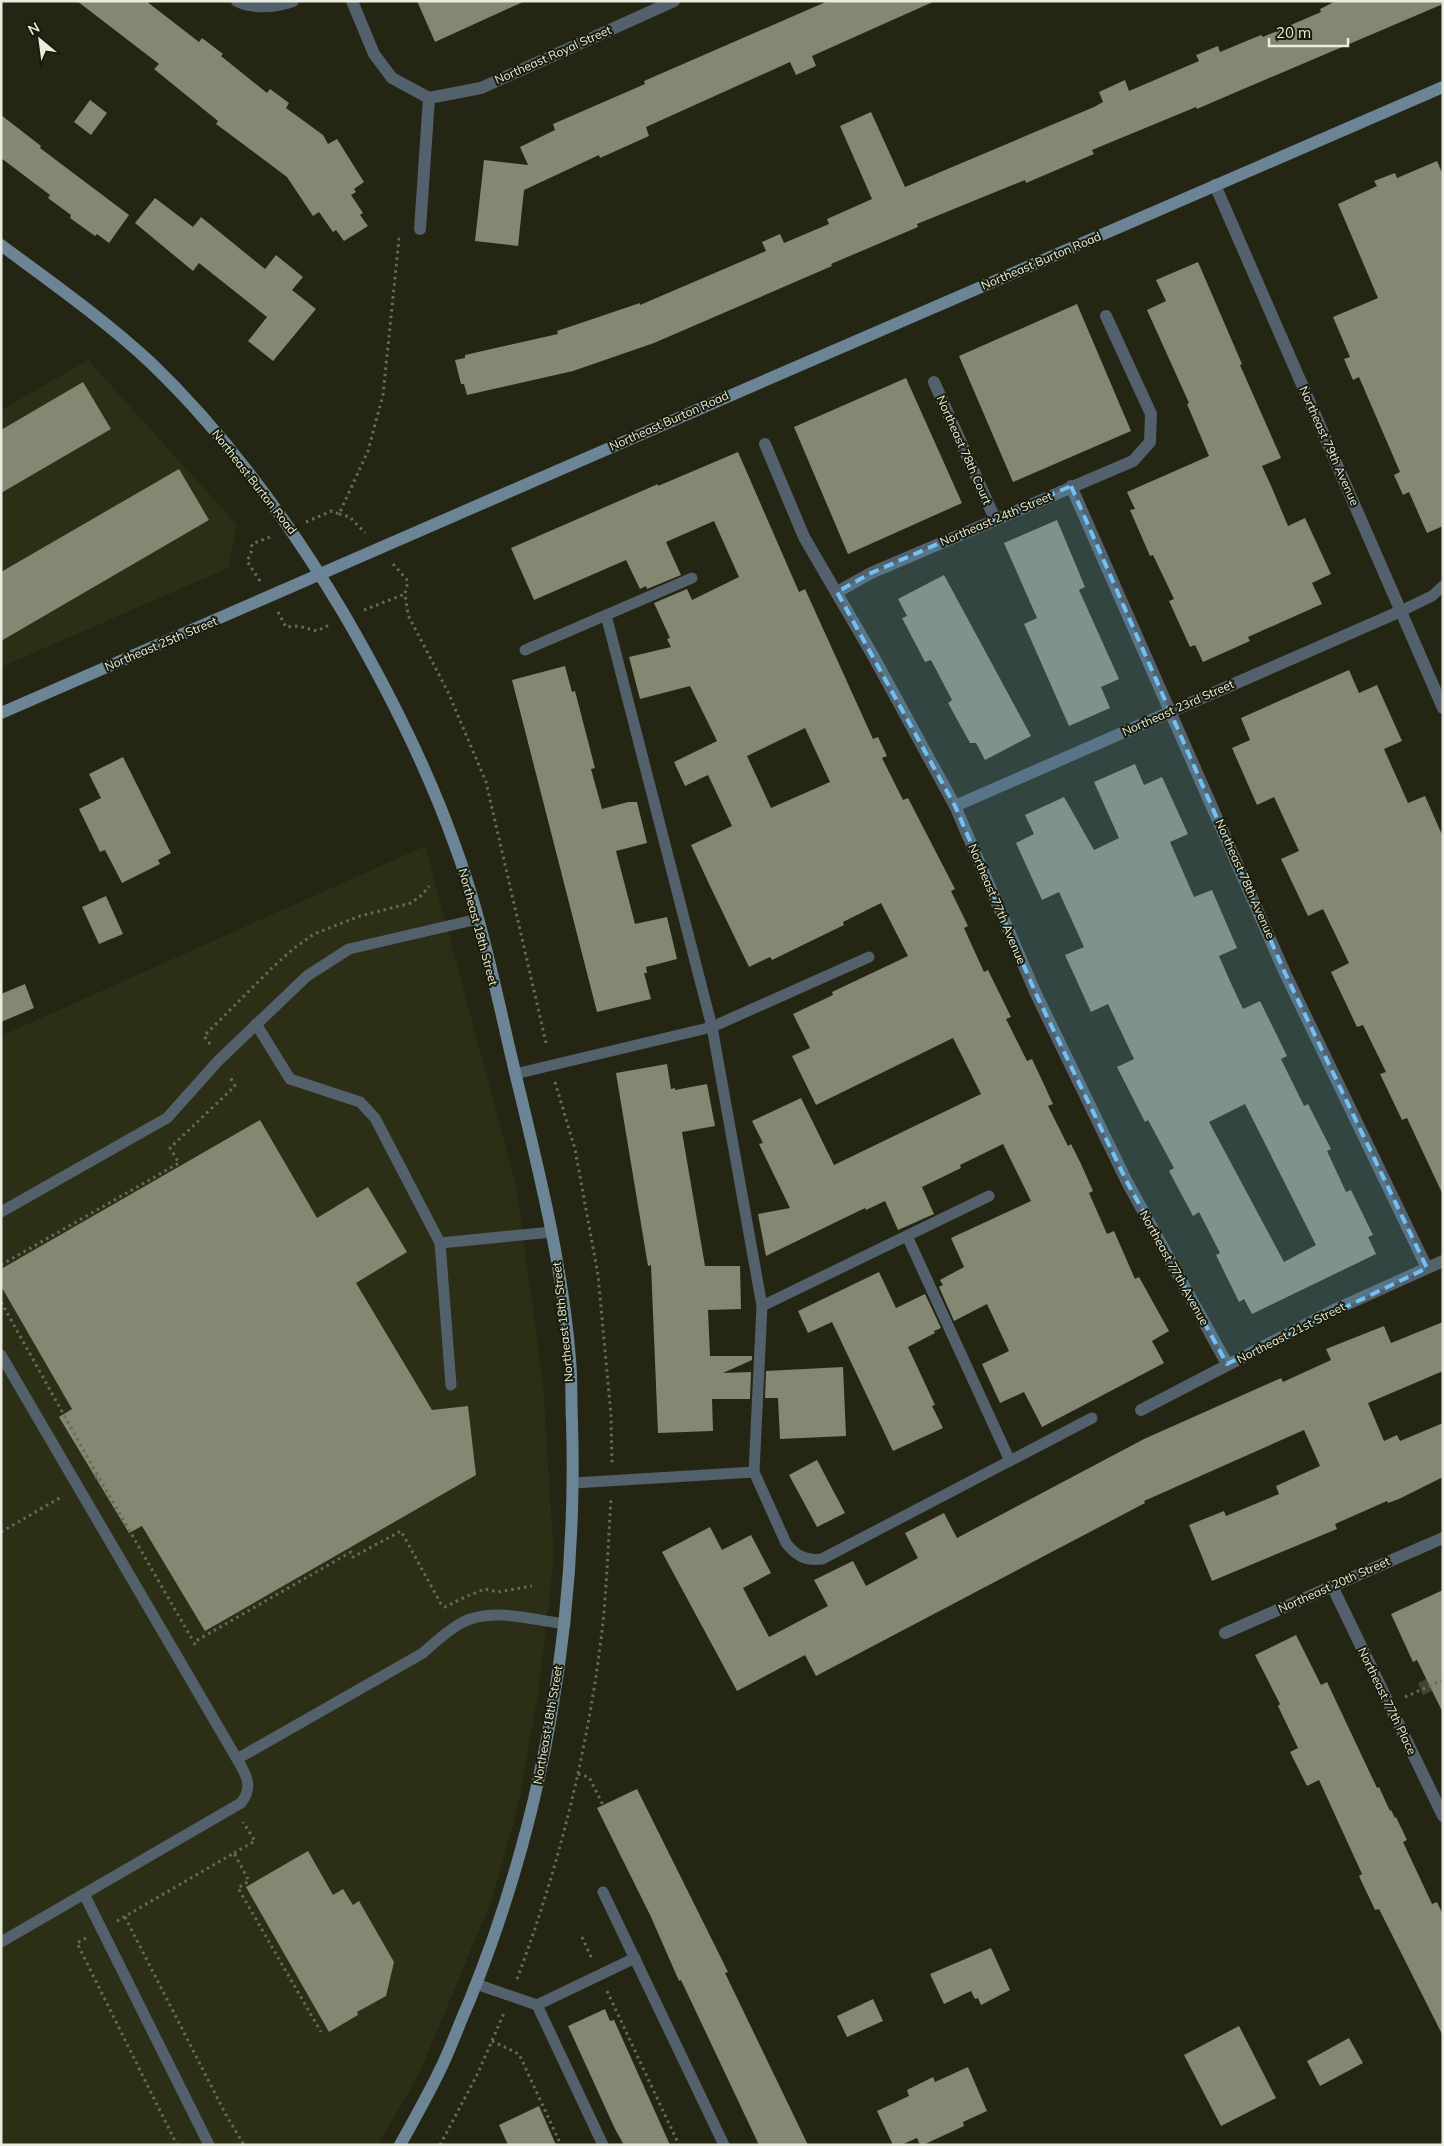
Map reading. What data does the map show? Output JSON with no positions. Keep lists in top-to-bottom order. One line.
{"streets":{"street":["Northeast Royal Street","Northeast Burton Road","Northeast 79th Avenue","Northeast 78th Court","Northeast 24th Street","Northeast 25th Street","Northeast 23rd Street","Northeast 78th Avenue","Northeast 77th Avenue","Northeast 18th Street","Northeast 21st Street","Northeast 20th Street","Northeast 77th Place"]},"crossings":[["Northeast Burton Road","Northeast 79th Avenue"],["Northeast Burton Road","Northeast 25th Street"],["Northeast Burton Road","Northeast 18th Street"],["Northeast 79th Avenue","Northeast 23rd Street"],["Northeast 78th Court","Northeast 24th Street"],["Northeast 24th Street","Northeast 78th Avenue"],["Northeast 24th Street","Northeast 77th Avenue"],["Northeast 25th Street","Northeast 18th Street"],["Northeast 23rd Street","Northeast 78th Avenue"],["Northeast 23rd Street","Northeast 77th Avenue"],["Northeast 78th Avenue","Northeast 21st Street"],["Northeast 77th Avenue","Northeast 21st Street"],["Northeast 20th Street","Northeast 77th Place"]],"scale_bar":"20 m","north":"top left"}
